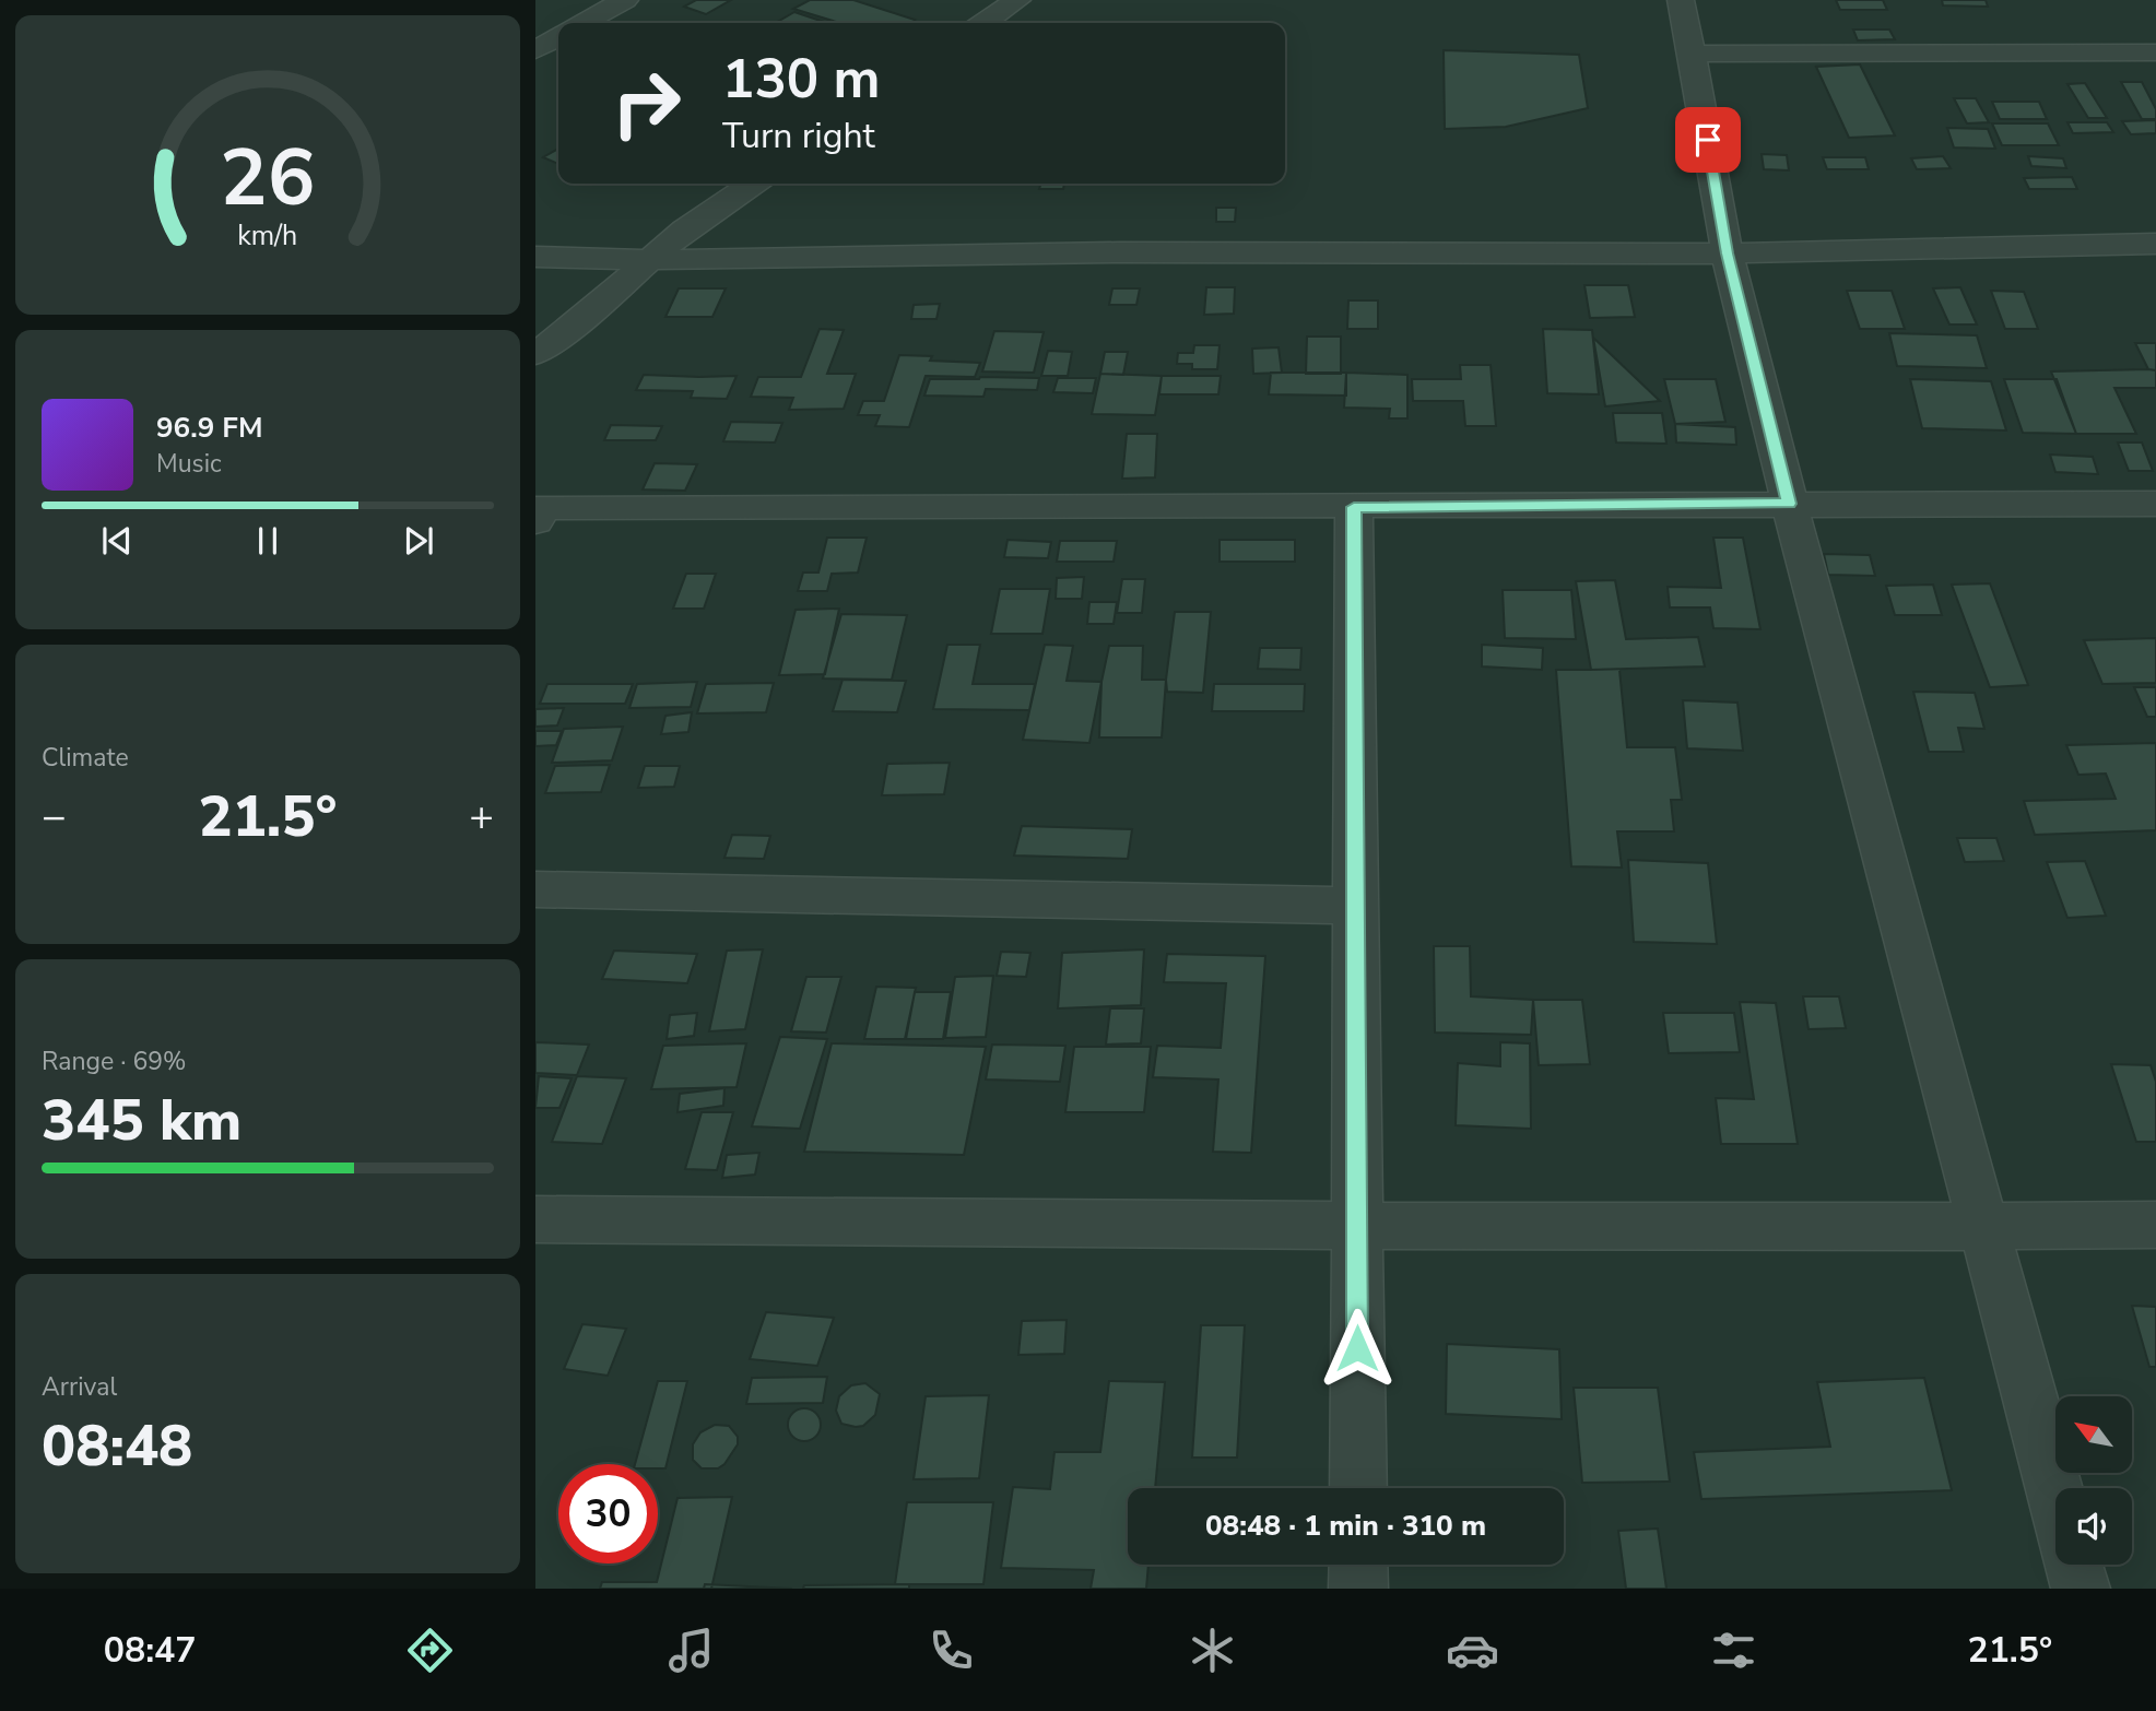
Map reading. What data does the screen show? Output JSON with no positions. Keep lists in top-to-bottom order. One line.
{"north":"top left","page":{"turn":["130 m","Turn right"],"song":["96.9 FM","Music"],"tile":["Climate",["Range · 69%","345 km"],["Arrival","08:48"]],"heat":["−","21.5°","+"],"limit":"30","trip":"08:48 · 1 min · 310 m","tabs":["08:47","21.5°"],"gauge":["26","km/h"]}}
